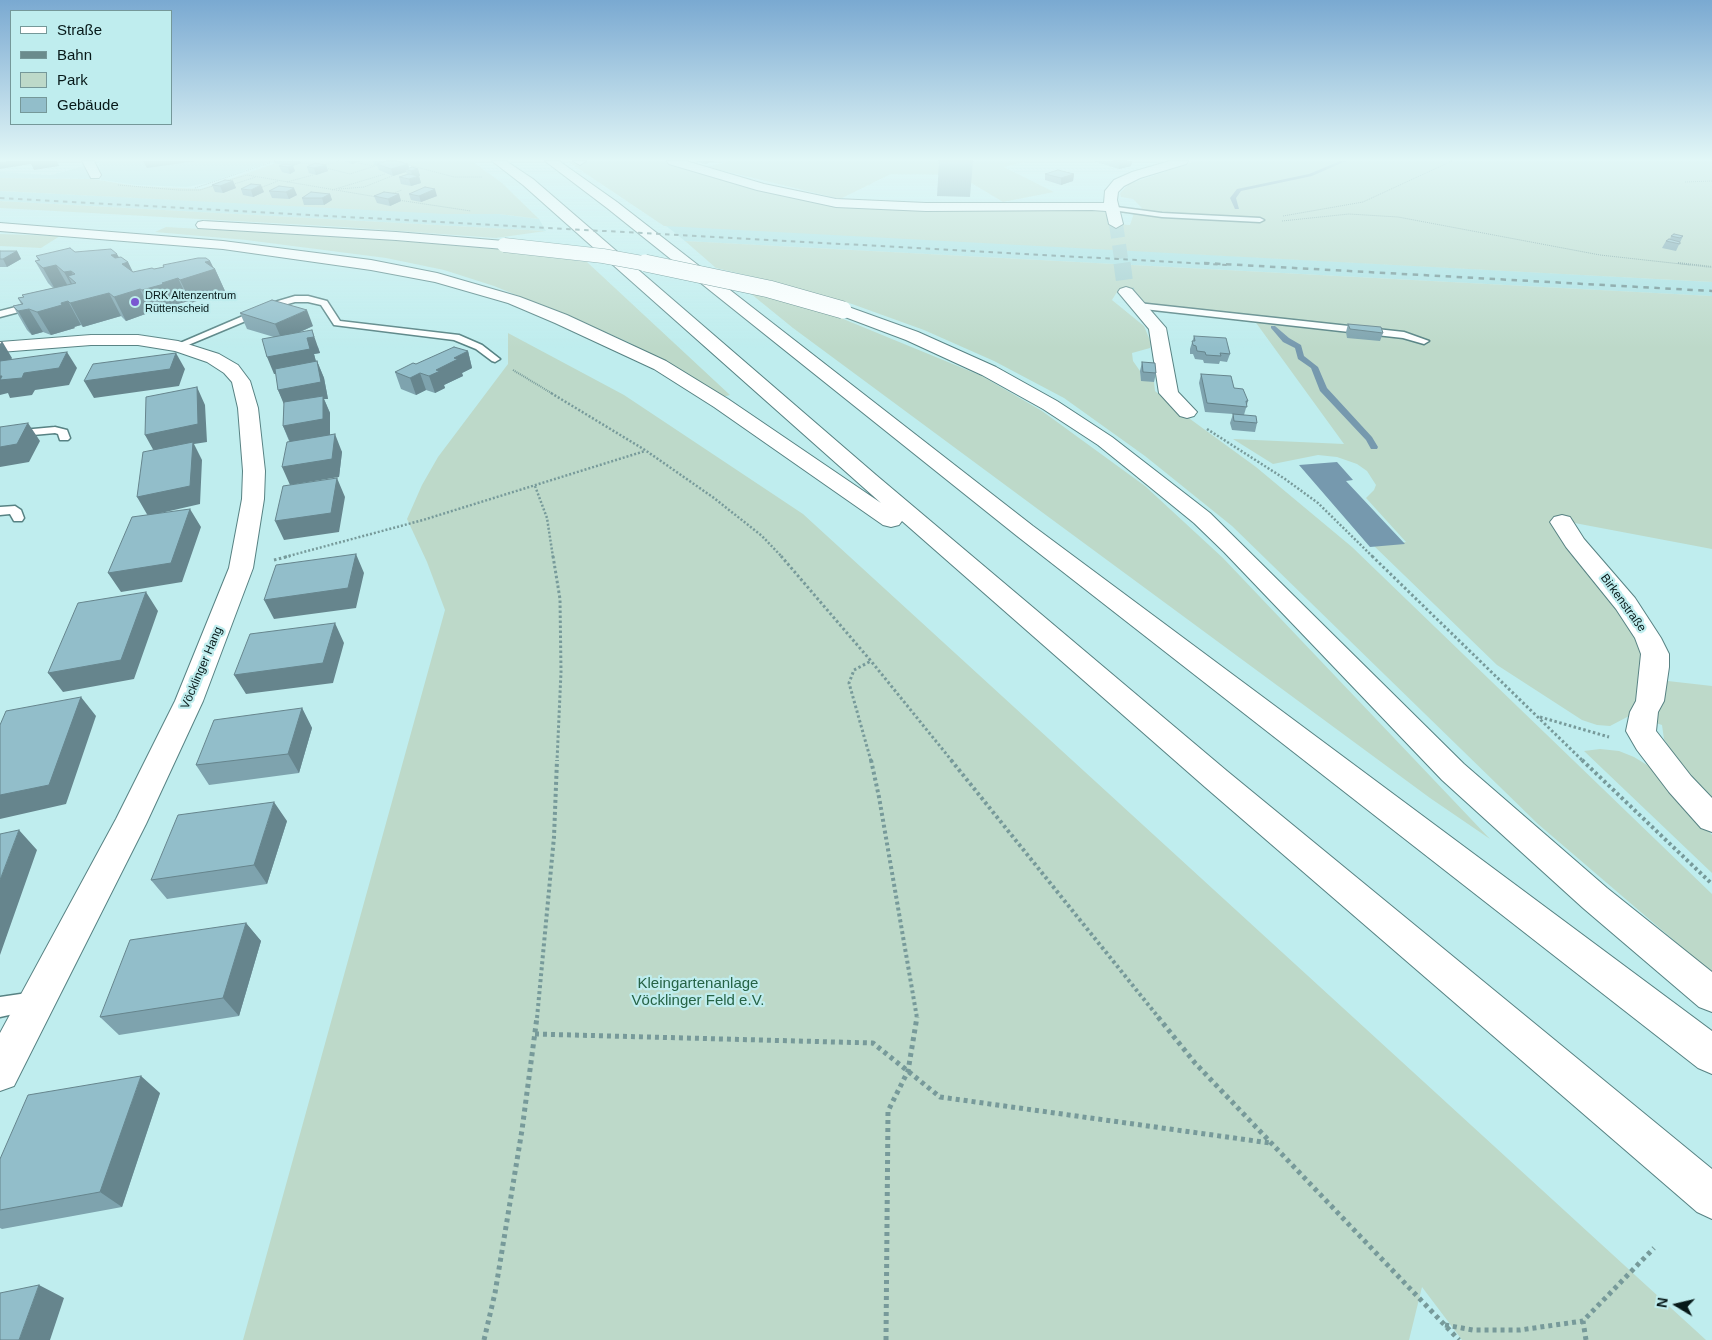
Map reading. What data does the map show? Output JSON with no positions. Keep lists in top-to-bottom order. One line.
{"streets":{"main road":["Birkenstraße","Vöcklinger Hang"]},"parks":["Kleingartenanlage Vöcklinger Feld e.V."],"places":["DRK Altenzentrum Rüttenscheid"],"legend":["Straße","Bahn","Park","Gebäude"],"north":"left"}
